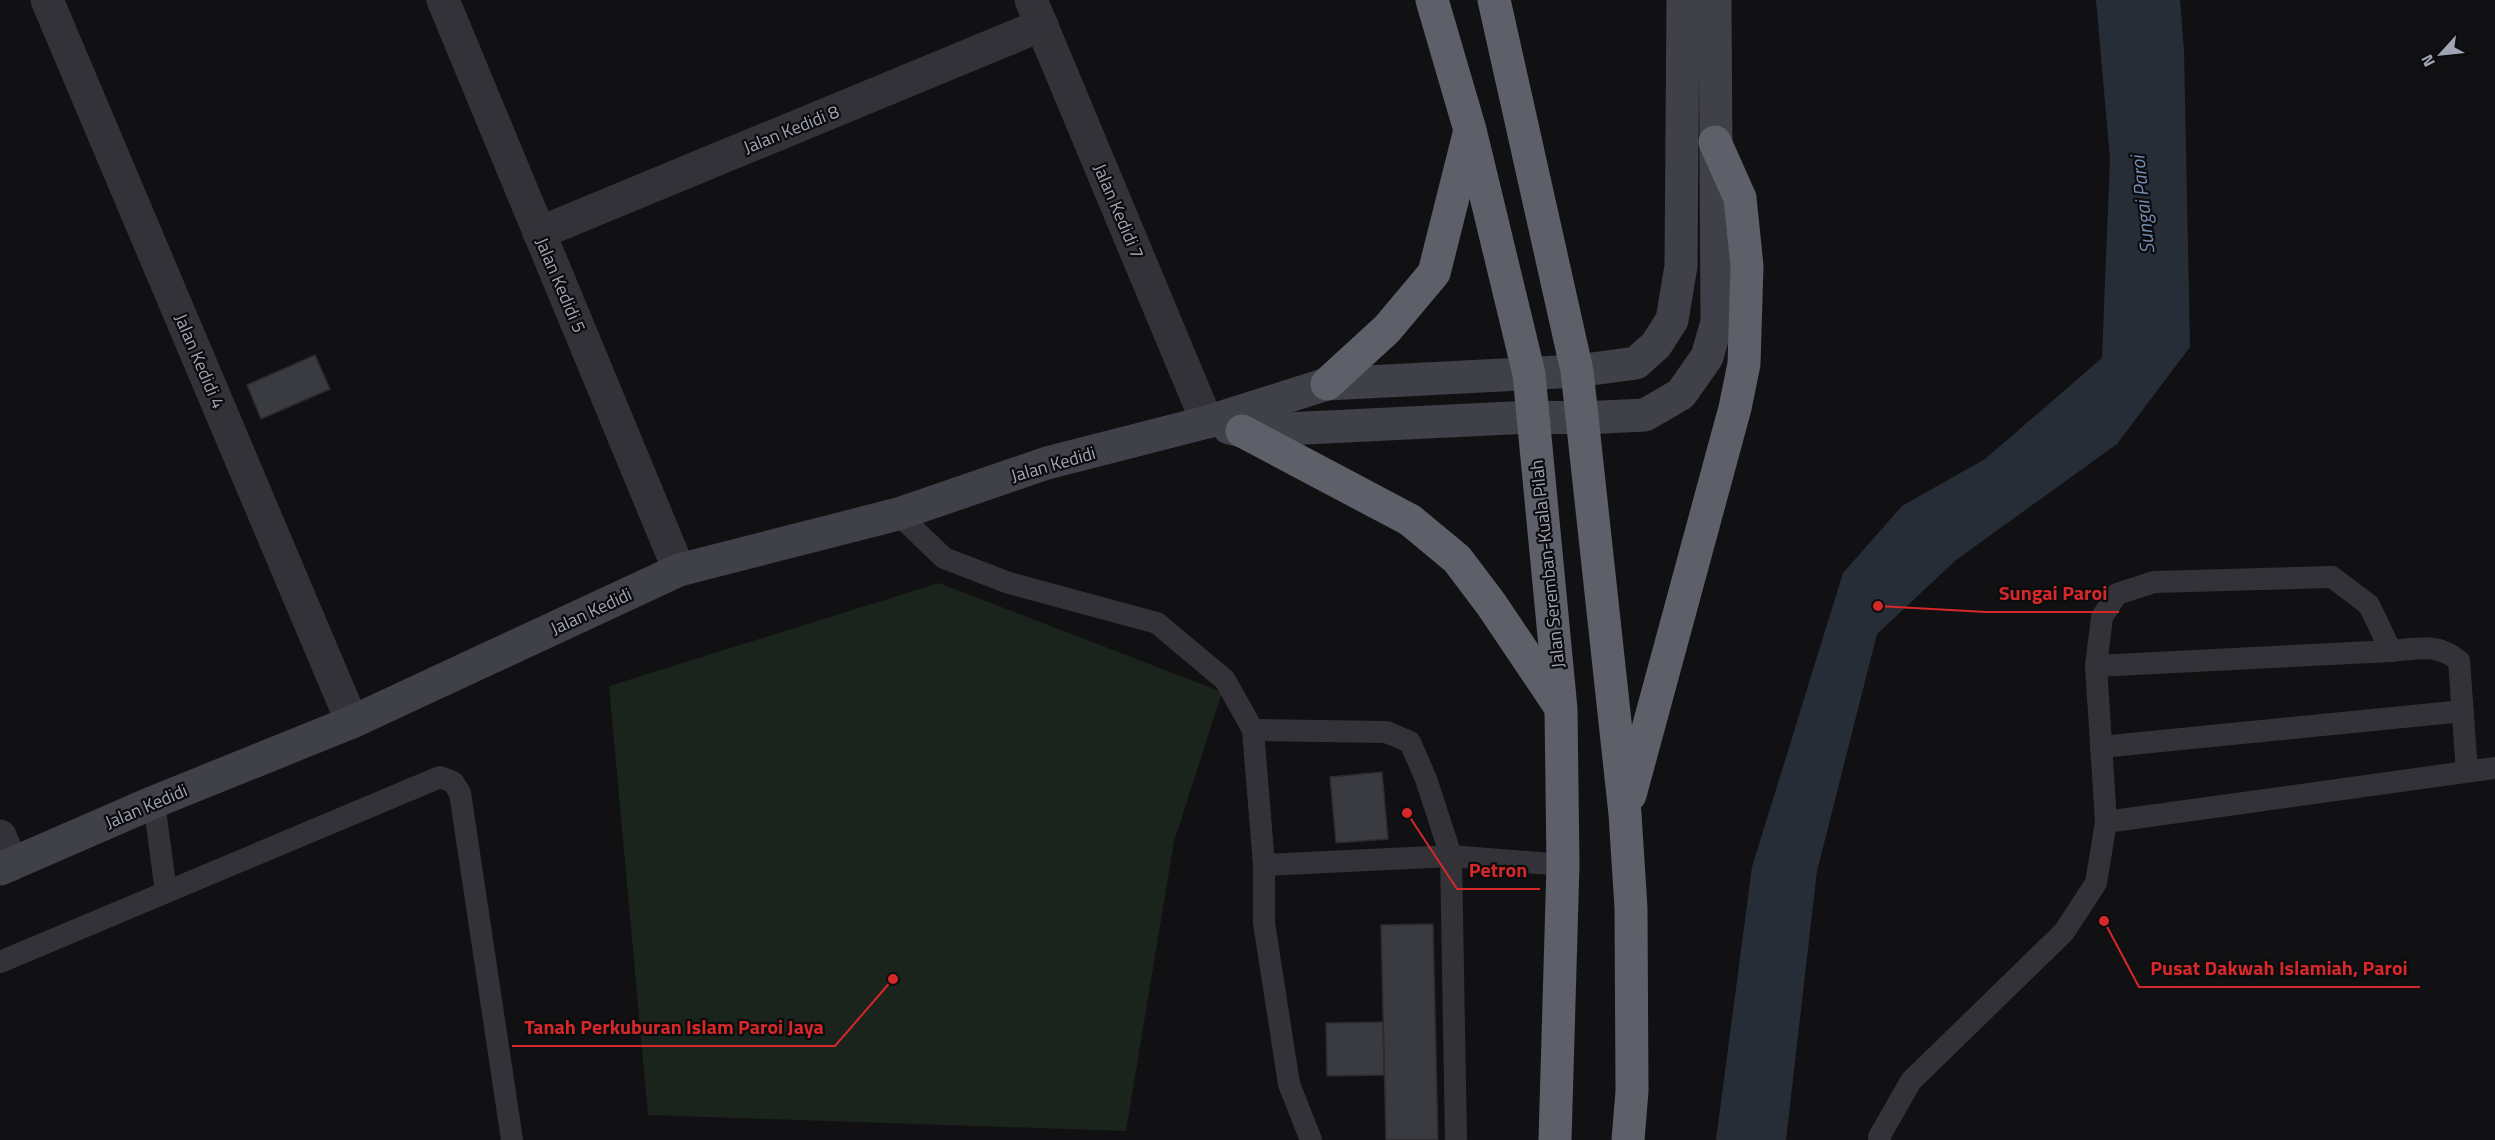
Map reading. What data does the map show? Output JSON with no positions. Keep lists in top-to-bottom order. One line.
{"streets":{"highway":["Jalan Seremban-Kuala Pilah"],"street":["Jalan Kedidi 8","Jalan Kedidi 7","Jalan Kedidi 5","Jalan Kedidi 4","Jalan Kedidi"]},"crossings":[["Jalan Kedidi 8","Jalan Kedidi 7"],["Jalan Kedidi 8","Jalan Kedidi 5"],["Jalan Kedidi 7","Jalan Kedidi"],["Jalan Kedidi 5","Jalan Kedidi"],["Jalan Kedidi 4","Jalan Kedidi"],["Jalan Kedidi","Jalan Seremban-Kuala Pilah"]],"water":["Sungai Paroi"],"places":["Sungai Paroi","Petron","Pusat Dakwah Islamiah, Paroi","Tanah Perkuburan Islam Paroi Jaya"],"north":"bottom left"}
